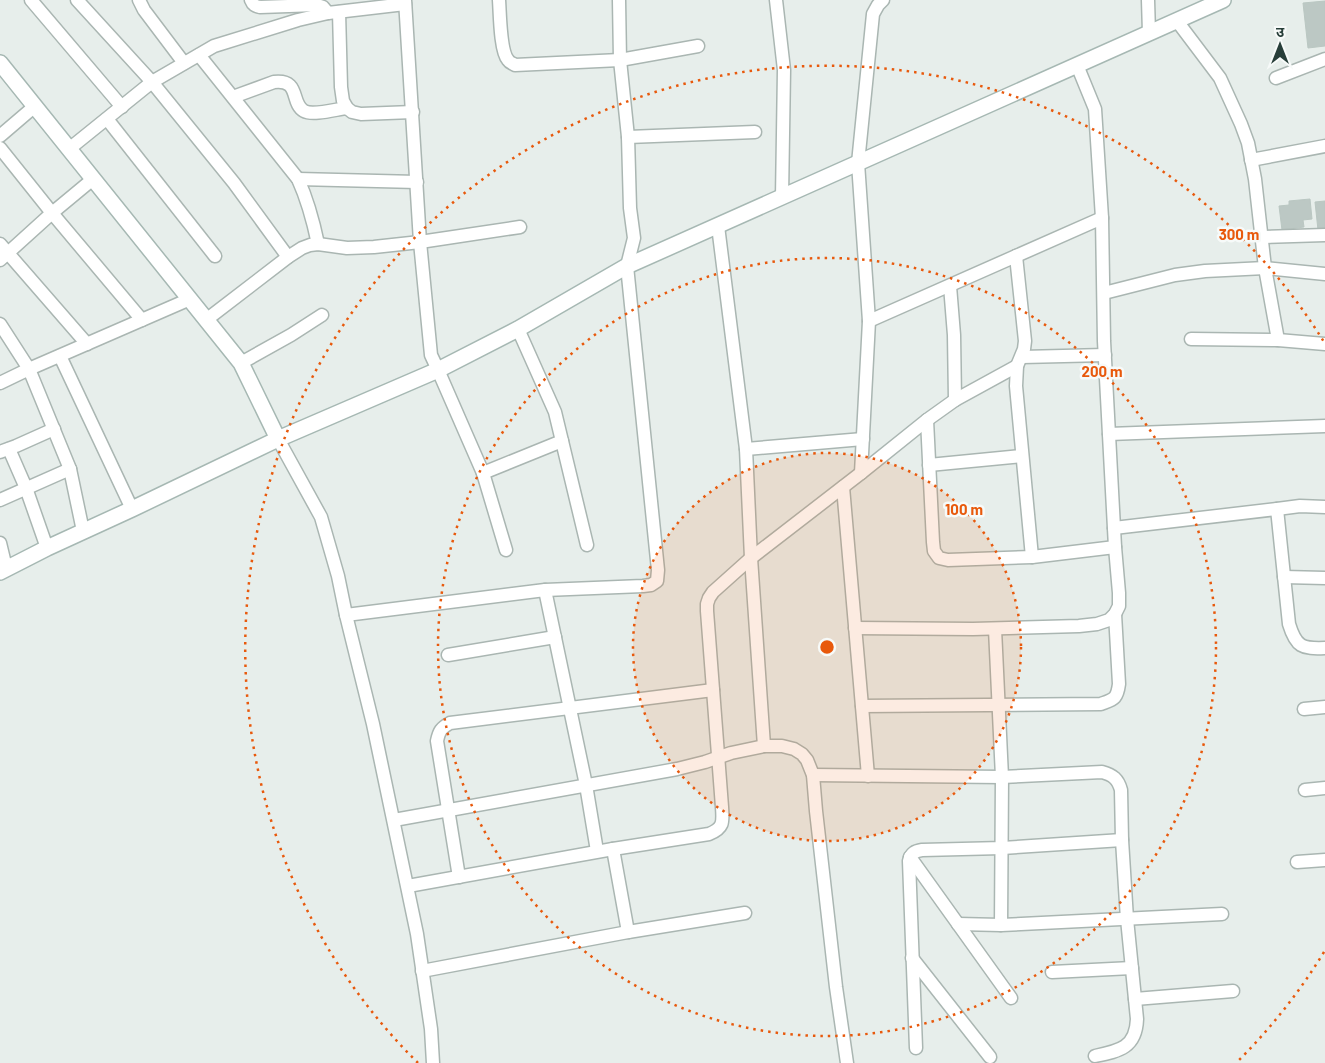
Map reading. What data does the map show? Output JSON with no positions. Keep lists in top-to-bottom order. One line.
{"north":"top","rings":["300 m","200 m","100 m"]}
